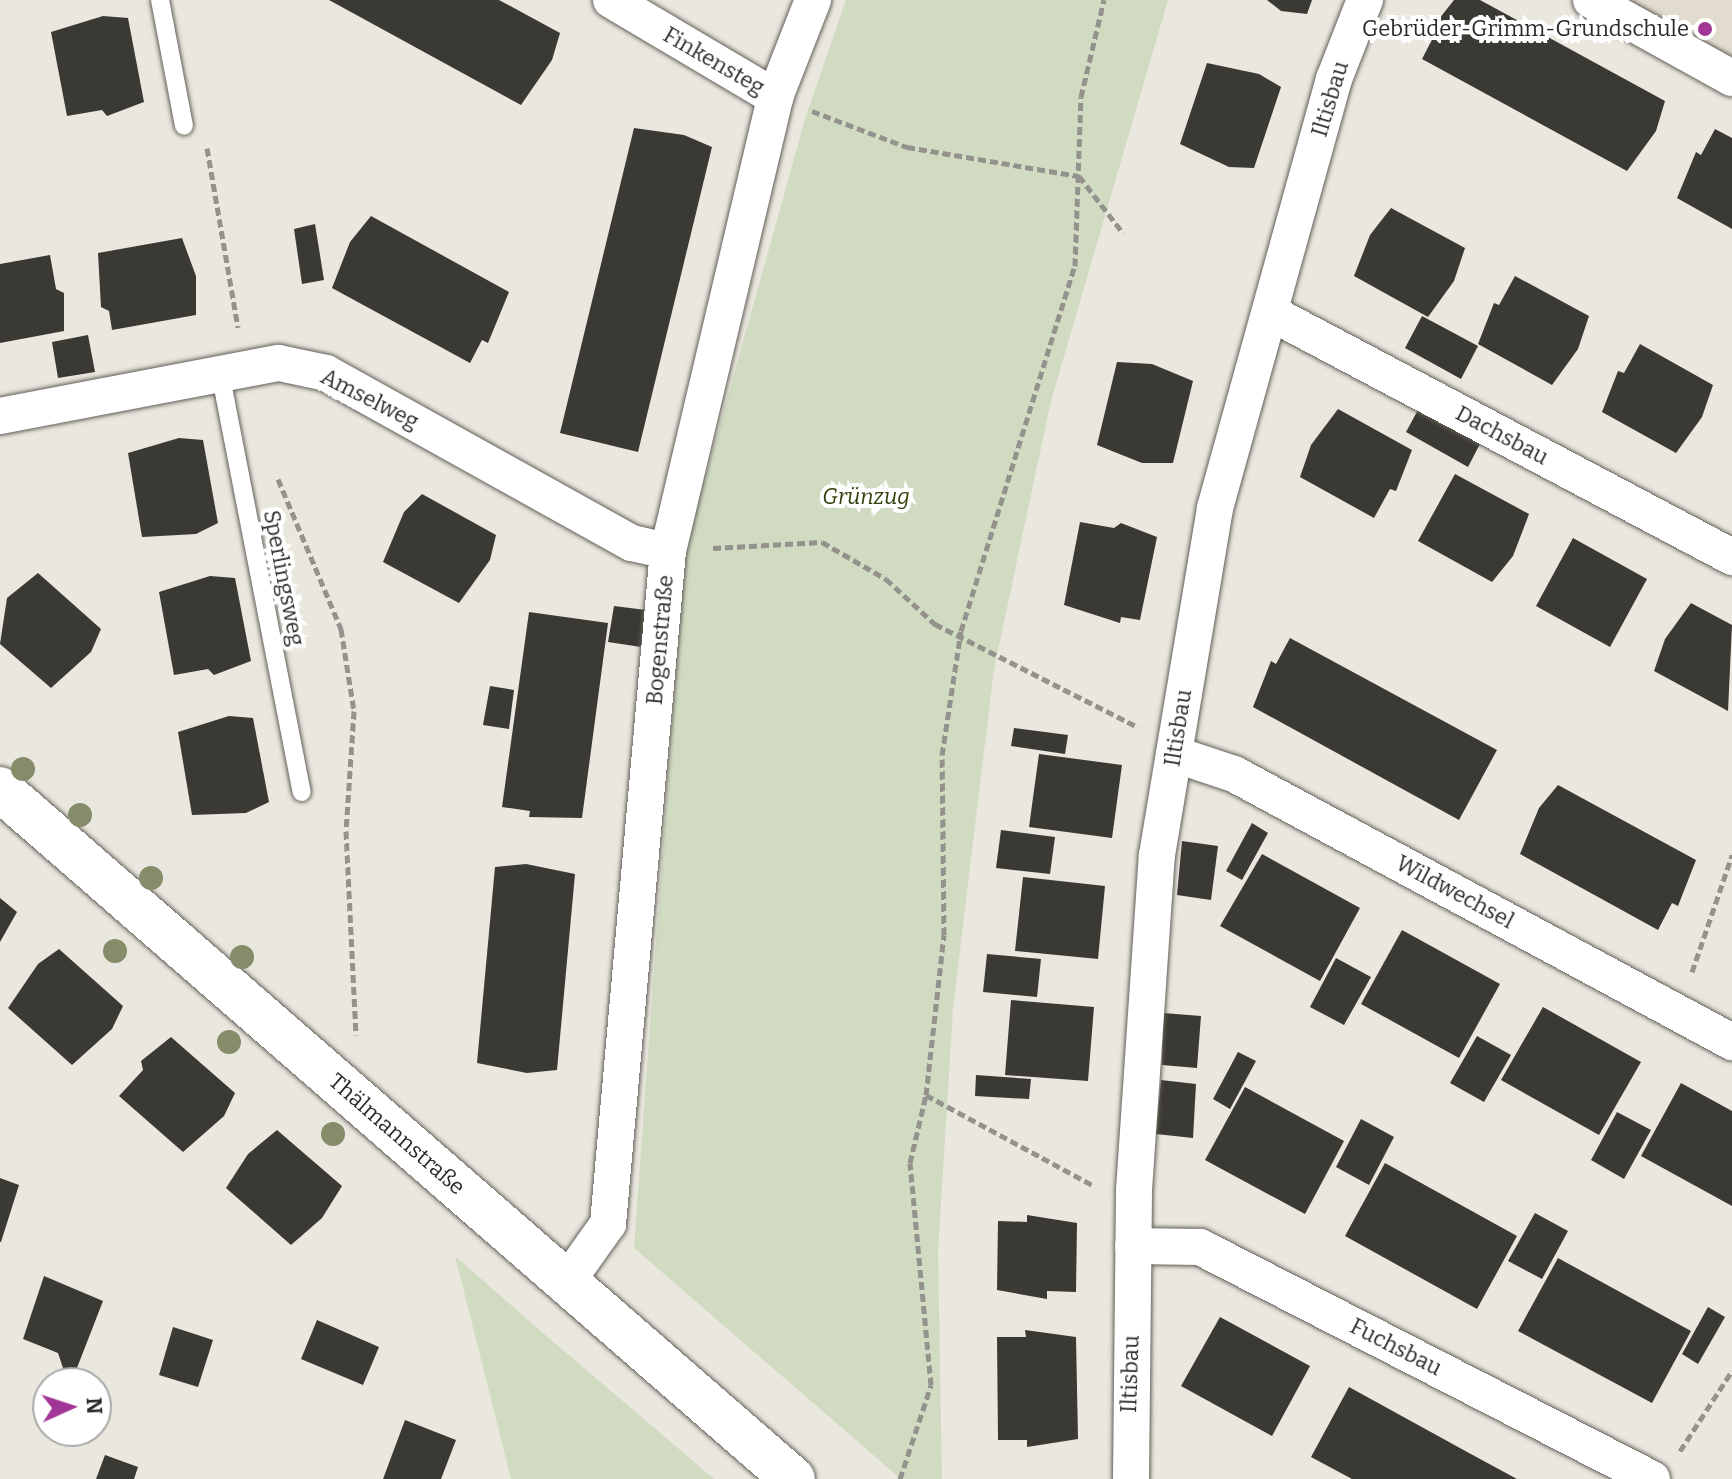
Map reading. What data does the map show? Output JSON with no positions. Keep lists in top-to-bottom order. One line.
{"streets":{"street":["Finkensteg","Iltisbau","Amselweg","Dachsbau","Bogenstraße","Wildwechsel","Thälmannstraße","Fuchsbau"],"lane":["Sperlingsweg"]},"crossings":[["Finkensteg","Bogenstraße"],["Iltisbau","Dachsbau"],["Iltisbau","Wildwechsel"],["Iltisbau","Fuchsbau"],["Amselweg","Sperlingsweg"],["Amselweg","Bogenstraße"],["Bogenstraße","Thälmannstraße"]],"parks":["Grünzug"],"places":["Gebrüder-Grimm-Grundschule"],"north":"right"}
